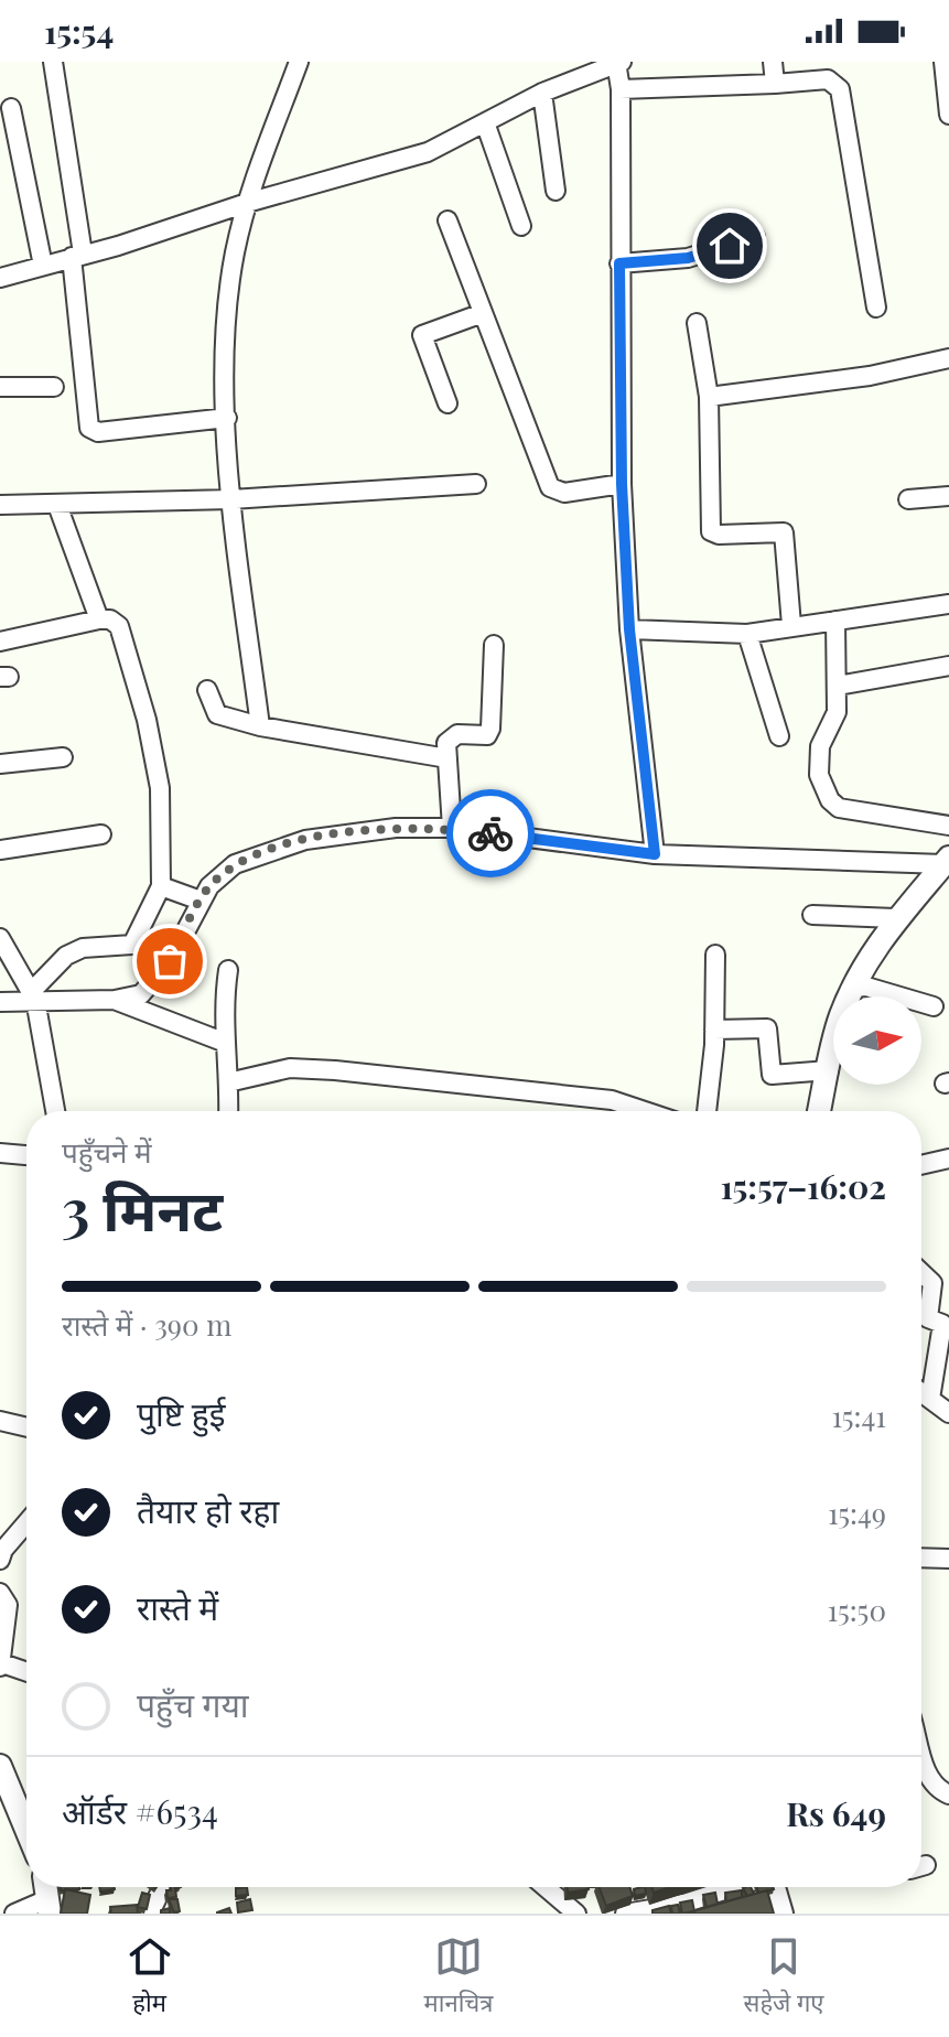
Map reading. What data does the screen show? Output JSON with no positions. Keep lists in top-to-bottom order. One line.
{"north":"right","page":{"status":"15:54","heading":["3 मिनट","पहुँचने में","15:57–16:02"],"panel":["ऑर्डर #6534","Rs 649"],"bar":"रास्ते में · 390 m","list":[["पुष्टि हुई","15:41"],["तैयार हो रहा","15:49"],["रास्ते में","15:50"],"पहुँच गया"],"tabs":["होम","मानचित्र","सहेजे गए"]}}
